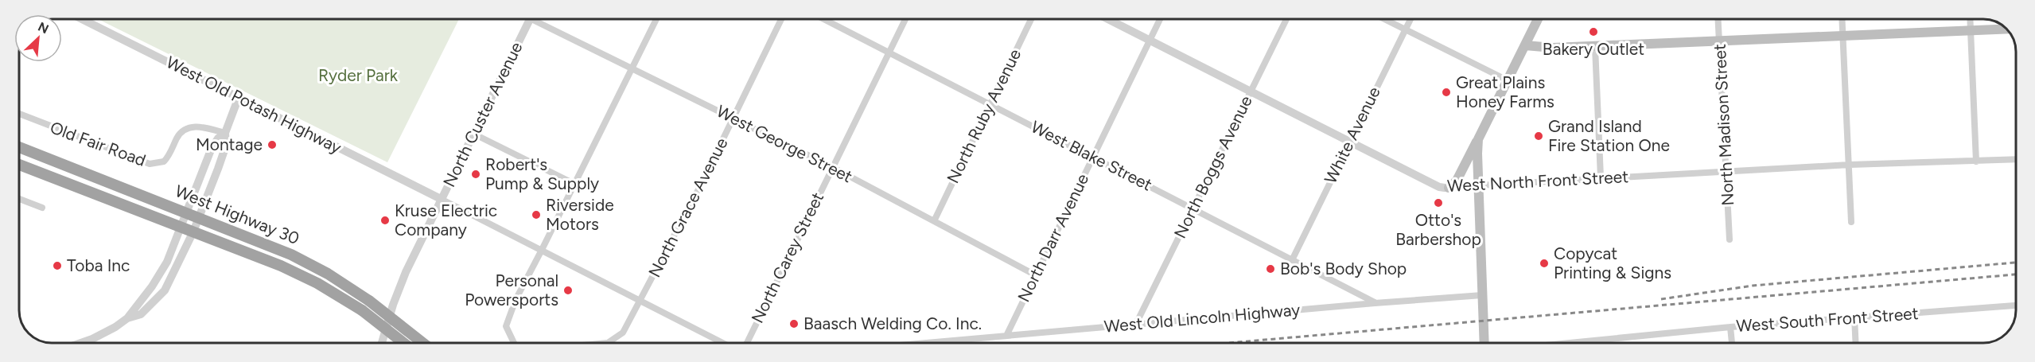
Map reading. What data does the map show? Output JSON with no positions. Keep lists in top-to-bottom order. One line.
{"streets":{"highway":["West Highway 30"],"street":["West Old Potash Highway","North Custer Avenue","North Ruby Avenue","North Madison Street","White Avenue","Old Fair Road","West George Street","West Blake Street","North Boggs Avenue","West North Front Street","North Grace Avenue","North Darr Avenue","North Carey Street","West Old Lincoln Highway","West South Front Street"]},"crossings":[["West Old Potash Highway","North Custer Avenue"],["North Ruby Avenue","West George Street"],["North Ruby Avenue","West Blake Street"],["North Madison Street","West North Front Street"],["White Avenue","West Blake Street"],["White Avenue","West North Front Street"],["West George Street","North Grace Avenue"],["West George Street","North Darr Avenue"],["West George Street","North Carey Street"],["West Blake Street","North Boggs Avenue"],["West Blake Street","North Darr Avenue"],["West Blake Street","North Carey Street"],["West Blake Street","West Old Lincoln Highway"],["North Boggs Avenue","West North Front Street"],["North Boggs Avenue","West Old Lincoln Highway"],["West North Front Street","North Darr Avenue"],["North Darr Avenue","West Old Lincoln Highway"]],"parks":["Ryder Park"],"places":["Bakery Outlet","Great Plains Honey Farms","Grand Island Fire Station One","Montage","Robert's Pump & Supply","Otto's Barbershop","Riverside Motors","Kruse Electric Company","Copycat Printing & Signs","Toba Inc","Bob's Body Shop","Personal Powersports","Baasch Welding Co. Inc."],"north":"top right"}
